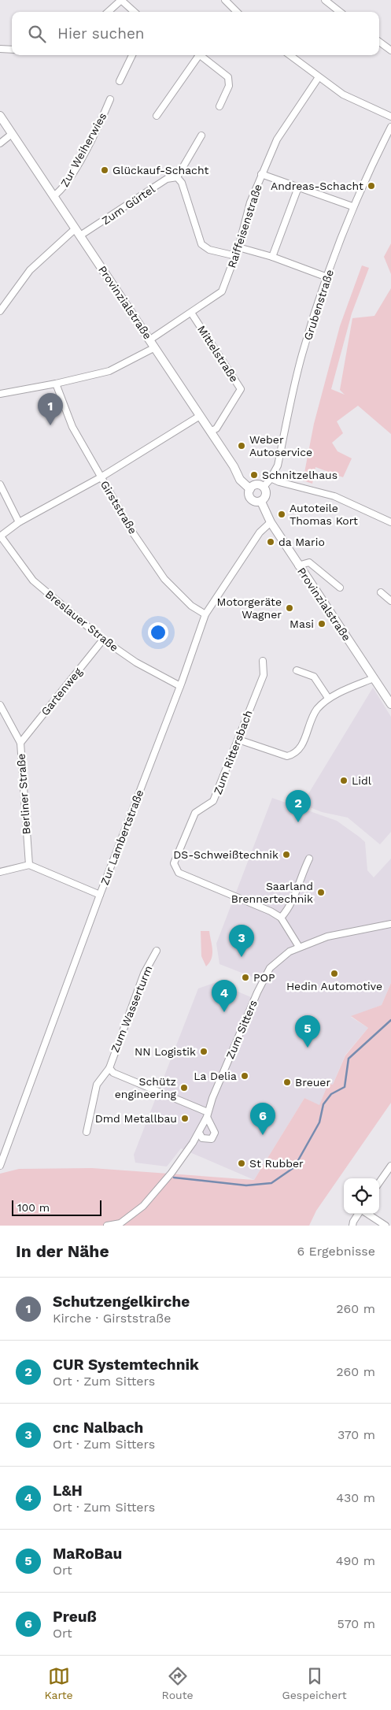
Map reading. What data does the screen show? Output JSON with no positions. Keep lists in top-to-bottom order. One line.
{"streets":{"street":["Zur Weiherwies","Zum Gürtel","Raiffeisenstraße","Provinzialstraße","Grubenstraße","Mittelstraße","Girststraße","Breslauer Straße","Gartenweg","Zum Rittersbach","Berliner Straße","Zur Lambertstraße","Zum Wasserturm","Zum Sitters"]},"crossings":[["Zur Weiherwies","Provinzialstraße"],["Zum Gürtel","Provinzialstraße"],["Raiffeisenstraße","Mittelstraße"],["Provinzialstraße","Grubenstraße"],["Provinzialstraße","Mittelstraße"],["Provinzialstraße","Zur Lambertstraße"],["Girststraße","Zur Lambertstraße"],["Breslauer Straße","Gartenweg"],["Breslauer Straße","Zur Lambertstraße"],["Gartenweg","Berliner Straße"],["Zum Rittersbach","Zum Sitters"]],"places":["Glückauf-Schacht","Andreas-Schacht","Weber Autoservice","Schnitzelhaus","Autoteile Thomas Kort","da Mario","Motorgeräte Wagner","Masi","Lidl","DS-Schweißtechnik","Saarland Brennertechnik","Hedin Automotive","POP","NN Logistik","La Delia","Breuer","Schütz engineering","Dmd Metallbau","St Rubber"],"scale_bar":"100 m","page":{"search":"Hier suchen","pins":["1","2","3","4","5","6"],"scale":"100 m","heading":["In der Nähe","6 Ergebnisse"],"list":[{"mark":"1","name":"Schutzengelkirche","note":"Kirche · Girststraße","value":"260 m"},{"mark":"2","name":"CUR Systemtechnik","note":"Ort · Zum Sitters","value":"260 m"},{"mark":"3","name":"cnc Nalbach","note":"Ort · Zum Sitters","value":"370 m"},{"mark":"4","name":"L&H","note":"Ort · Zum Sitters","value":"430 m"},{"mark":"5","name":"MaRoBau","note":"Ort","value":"490 m"},{"mark":"6","name":"Preuß","note":"Ort","value":"570 m"}],"nav":["Karte","Route","Gespeichert"]}}
